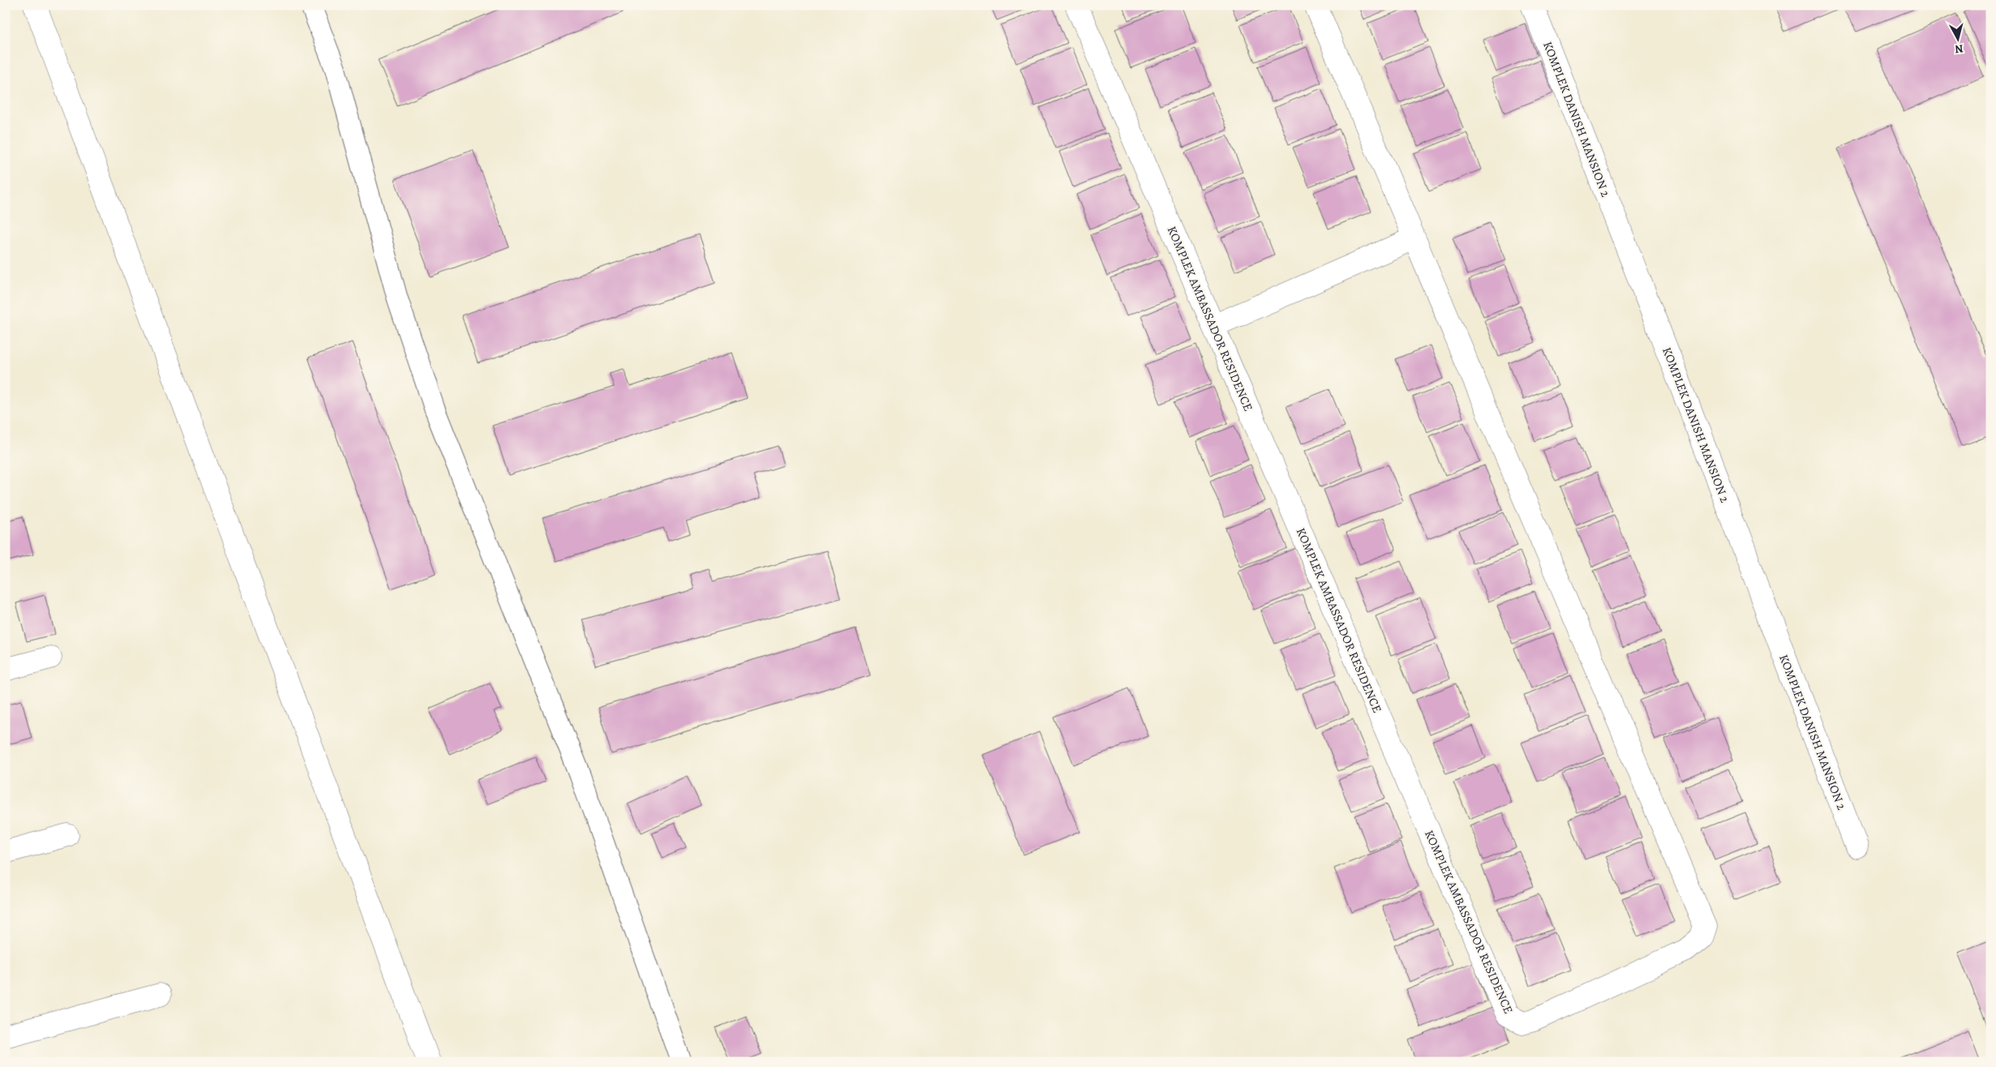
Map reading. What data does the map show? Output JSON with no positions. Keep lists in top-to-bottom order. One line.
{"streets":{"street":["KOMPLEK DANISH MANSION 2","KOMPLEK AMBASSADOR RESIDENCE"]},"north":"bottom"}
